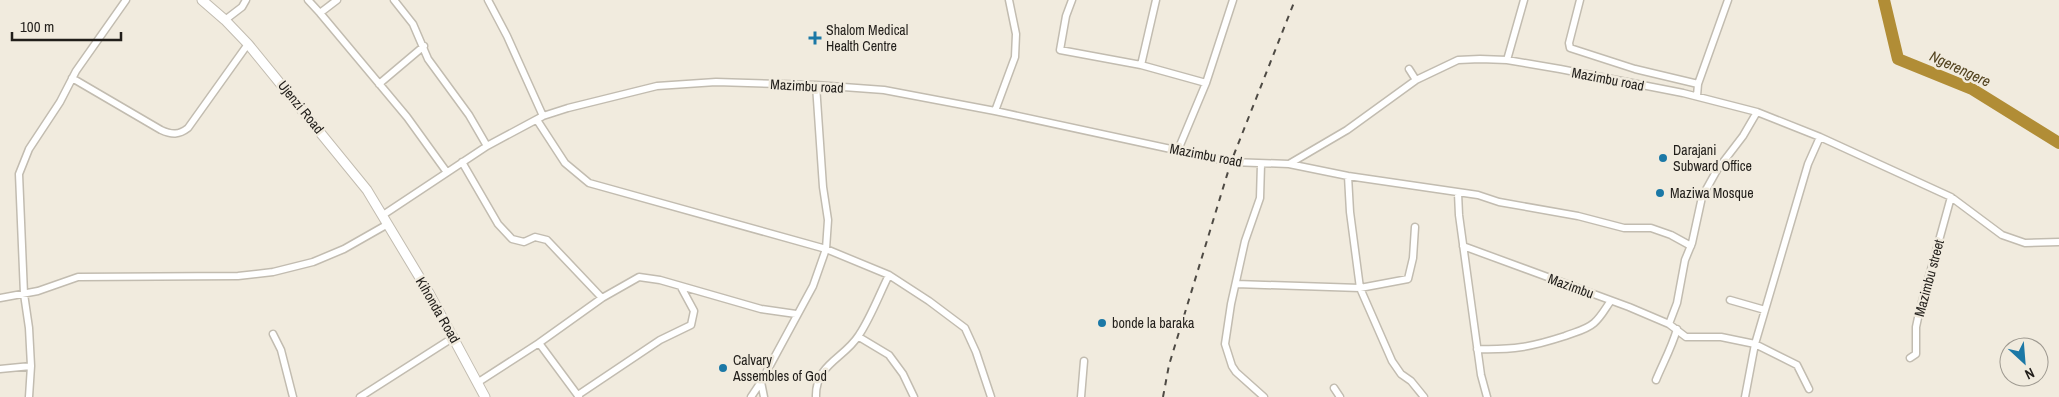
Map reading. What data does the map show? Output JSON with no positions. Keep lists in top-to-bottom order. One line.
{"streets":{"street":["Mazimbu road","Ujenzi Road","Mazimbu street","Mazimbu","Kihonda Road"]},"crossings":[["Mazimbu road","Ujenzi Road"],["Mazimbu road","Mazimbu street"],["Ujenzi Road","Kihonda Road"]],"water":["Ngerengere"],"places":{"health":["Shalom Medical Health Centre"],"other":["Darajani Subward Office","Maziwa Mosque","bonde la baraka","Calvary Assembles of God"]},"scale_bar":"100 m","north":"bottom right"}
